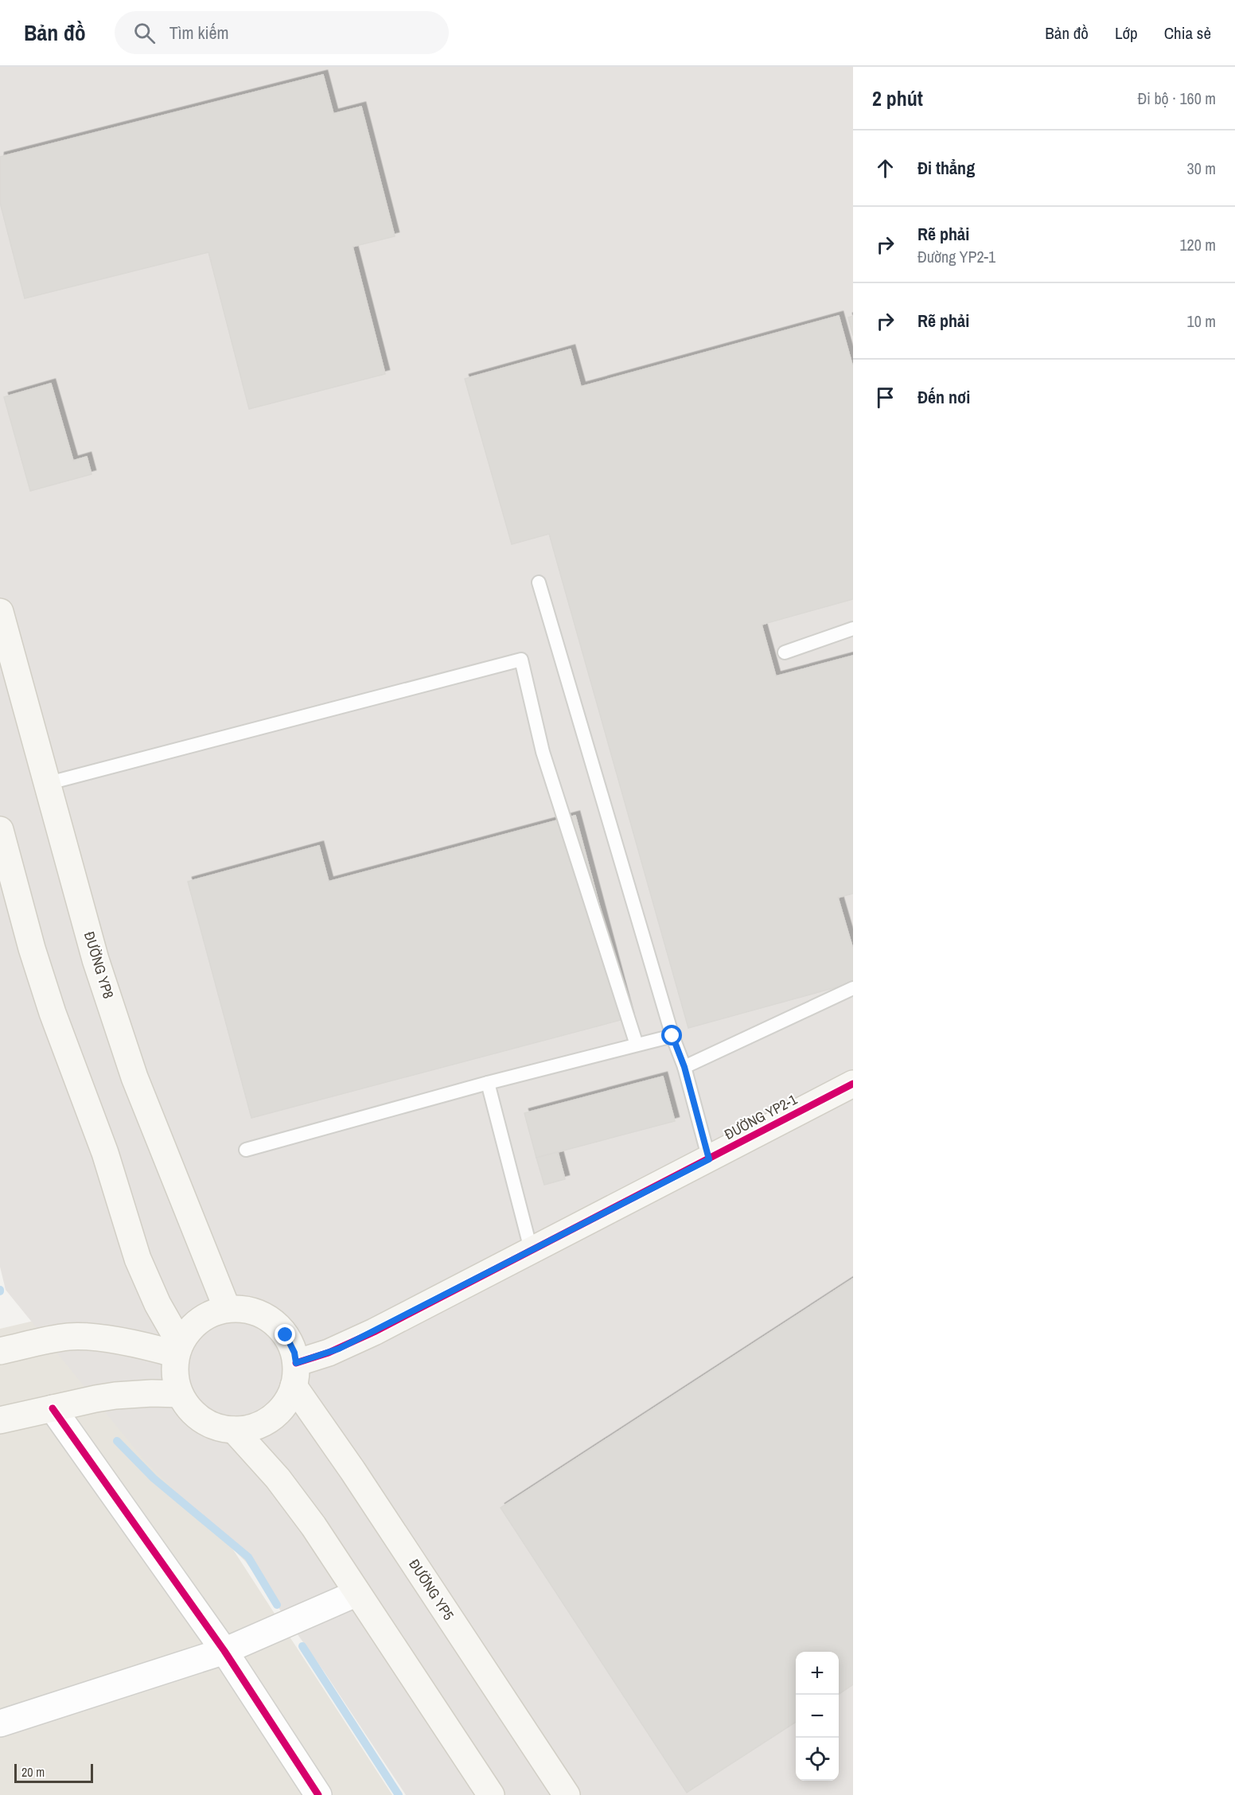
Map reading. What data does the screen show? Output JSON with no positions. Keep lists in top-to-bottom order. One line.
{"streets":{"main road":["ĐƯỜNG YP8","ĐƯỜNG YP2-1","ĐƯỜNG YP5"]},"crossings":[["ĐƯỜNG YP8","ĐƯỜNG YP2-1"],["ĐƯỜNG YP8","ĐƯỜNG YP5"],["ĐƯỜNG YP2-1","ĐƯỜNG YP5"]],"scale_bar":"20 m","page":{"header":"Bản đồ","search":"Tìm kiếm","nav":["Bản đồ","Lớp","Chia sẻ"],"heading":["2 phút","Đi bộ · 160 m"],"list":[["Đi thẳng","30 m"],["Rẽ phải","Đường YP2-1","120 m"],["Rẽ phải","10 m"],"Đến nơi"],"map_buttons":["+","−"],"scale":"20 m"}}
